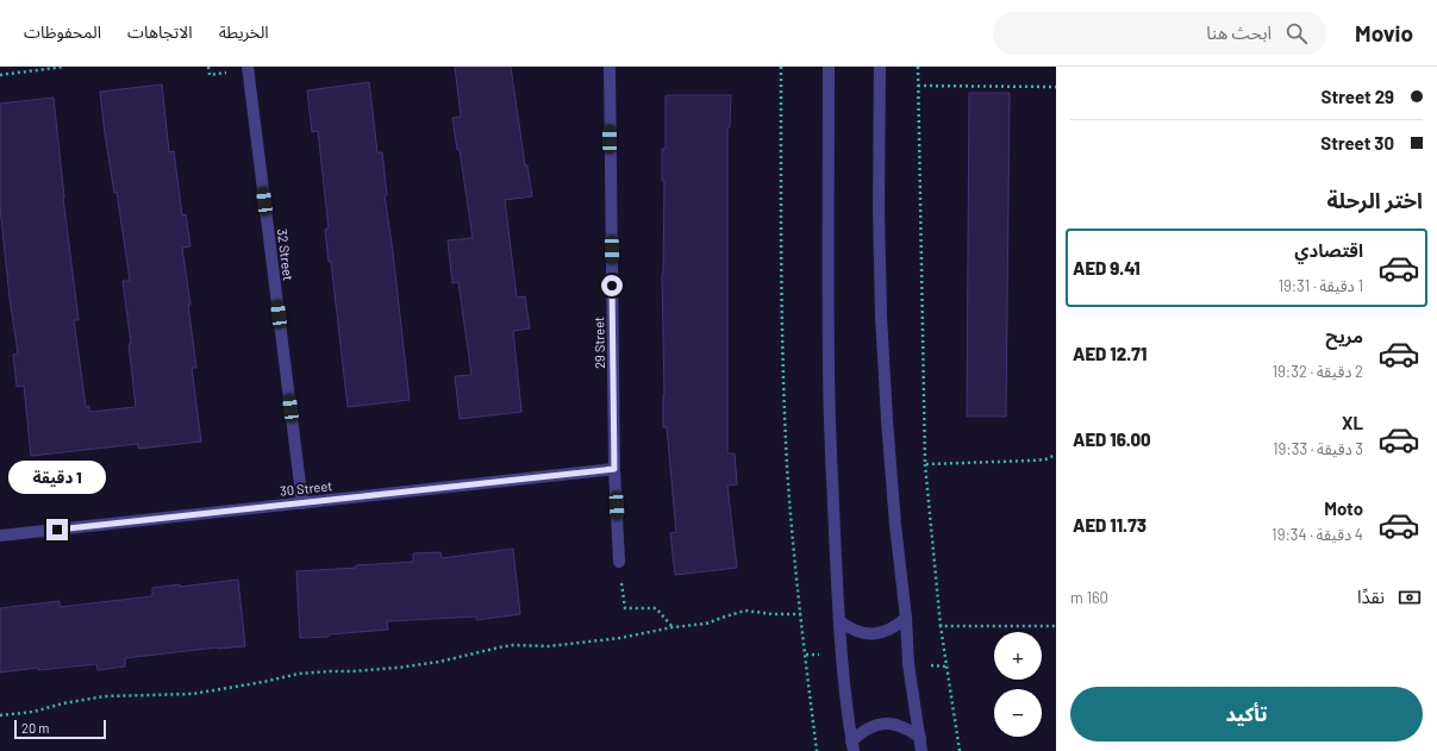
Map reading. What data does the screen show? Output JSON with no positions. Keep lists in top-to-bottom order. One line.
{"streets":{"street":["32 Street","29 Street","30 Street"]},"crossings":[["32 Street","30 Street"],["29 Street","30 Street"]],"scale_bar":"20 m","page":{"header":"Movio","search":"ابحث هنا","nav":["الخريطة","الاتجاهات","المحفوظات"],"banner":["29 Street","30 Street"],"heading":"اختر الرحلة","list":[{"name":"اقتصادي","note":"1 دقيقة · 19:31","value":"AED 9.41"},{"name":"مريح","note":"2 دقيقة · 19:32","value":"AED 12.71"},{"name":"XL","note":"3 دقيقة · 19:33","value":"AED 16.00"},{"name":"Moto","note":"4 دقيقة · 19:34","value":"AED 11.73"}],"bubble":"1 دقيقة","pay":["نقدًا","160 m"],"map_buttons":["+","−"],"buttons":"تأكيد","scale":"20 m"}}
